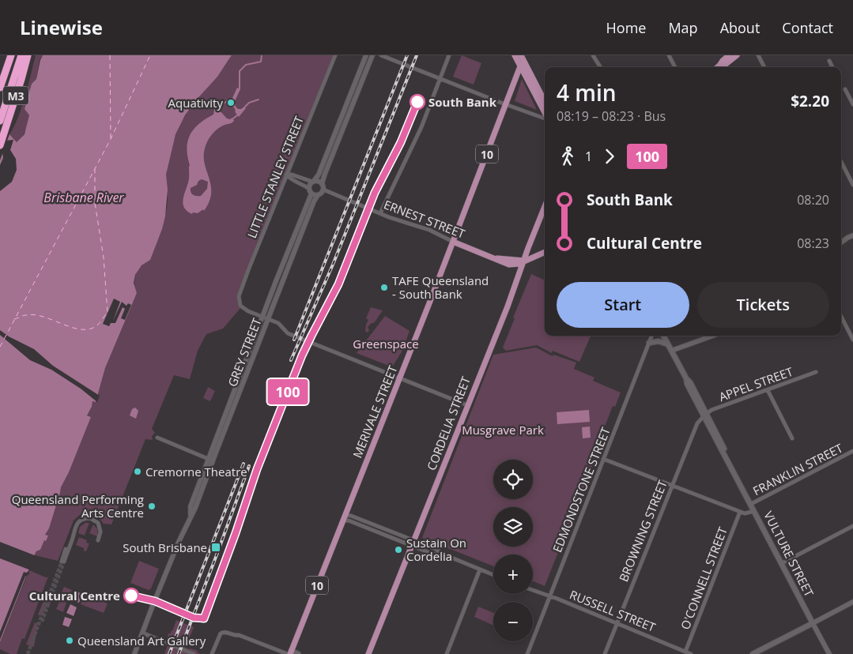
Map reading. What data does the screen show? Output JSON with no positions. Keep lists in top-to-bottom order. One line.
{"streets":{"highway":["M3"],"main road":["10","ERNEST STREET","MERIVALE STREET","CORDELIA STREET","VULTURE STREET"],"street":["LITTLE STANLEY STREET","GREY STREET","APPEL STREET","FRANKLIN STREET","EDMONDSTONE STREET","BROWNING STREET","O'CONNELL STREET","RUSSELL STREET"]},"crossings":[["LITTLE STANLEY STREET","GREY STREET"],["ERNEST STREET","GREY STREET"],["ERNEST STREET","MERIVALE STREET"],["ERNEST STREET","CORDELIA STREET"],["APPEL STREET","BROWNING STREET"],["APPEL STREET","VULTURE STREET"],["FRANKLIN STREET","VULTURE STREET"],["EDMONDSTONE STREET","RUSSELL STREET"],["BROWNING STREET","VULTURE STREET"],["BROWNING STREET","RUSSELL STREET"],["O'CONNELL STREET","RUSSELL STREET"]],"water":["Brisbane River"],"parks":["Greenspace","Musgrave Park"],"places":{"other":["South Bank","Aquativity","TAFE Queensland - South Bank","Cremorne Theatre","Queensland Performing Arts Centre","Sustain On Cordelia","Cultural Centre","Queensland Art Gallery"],"transit":["South Brisbane"]},"lines":["bus line 100"],"page":{"header":"Linewise","nav":["Home","Map","About","Contact"],"on_map":"100","heading":["4 min","08:19 – 08:23 · Bus","$2.20"],"legs":["1","100"],"list":[{"name":"South Bank","value":"08:20"},{"name":"Cultural Centre","value":"08:23"}],"buttons":["Start","Tickets"],"map_buttons":["+","−"]}}
